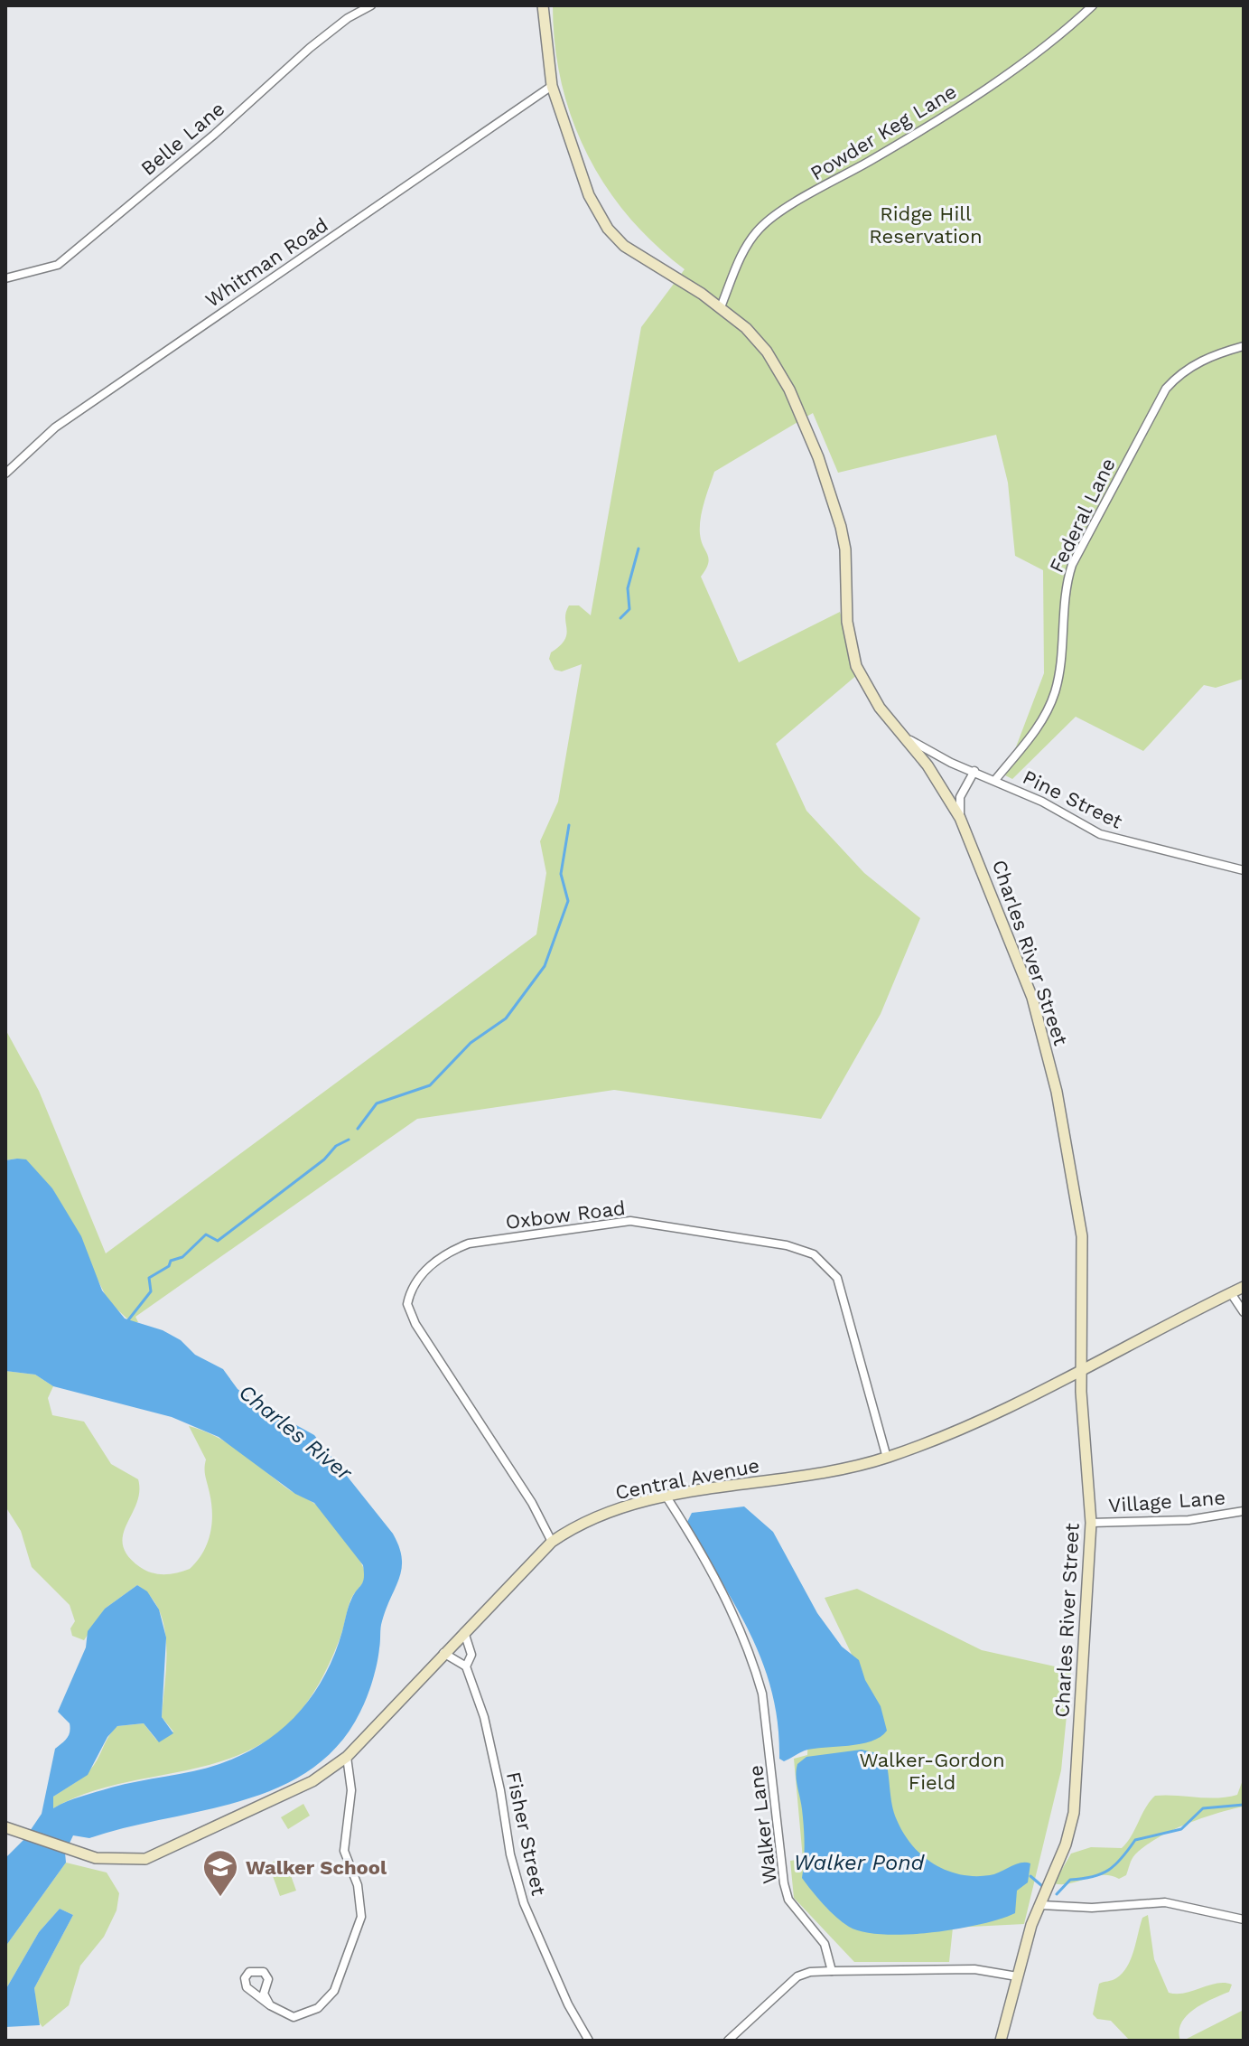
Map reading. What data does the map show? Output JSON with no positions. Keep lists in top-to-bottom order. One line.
{"streets":{"street":["Powder Keg Lane","Belle Lane","Whitman Road","Federal Lane","Pine Street","Charles River Street","Oxbow Road","Central Avenue","Village Lane","Walker Lane","Fisher Street"]},"crossings":[["Powder Keg Lane","Charles River Street"],["Whitman Road","Charles River Street"],["Federal Lane","Pine Street"],["Pine Street","Charles River Street"],["Charles River Street","Central Avenue"],["Charles River Street","Village Lane"],["Oxbow Road","Central Avenue"],["Central Avenue","Walker Lane"],["Central Avenue","Fisher Street"]],"water":["Charles River","Walker Pond"],"parks":["Ridge Hill Reservation","Walker-Gordon Field"],"places":{"school or university":["Walker School"]}}
